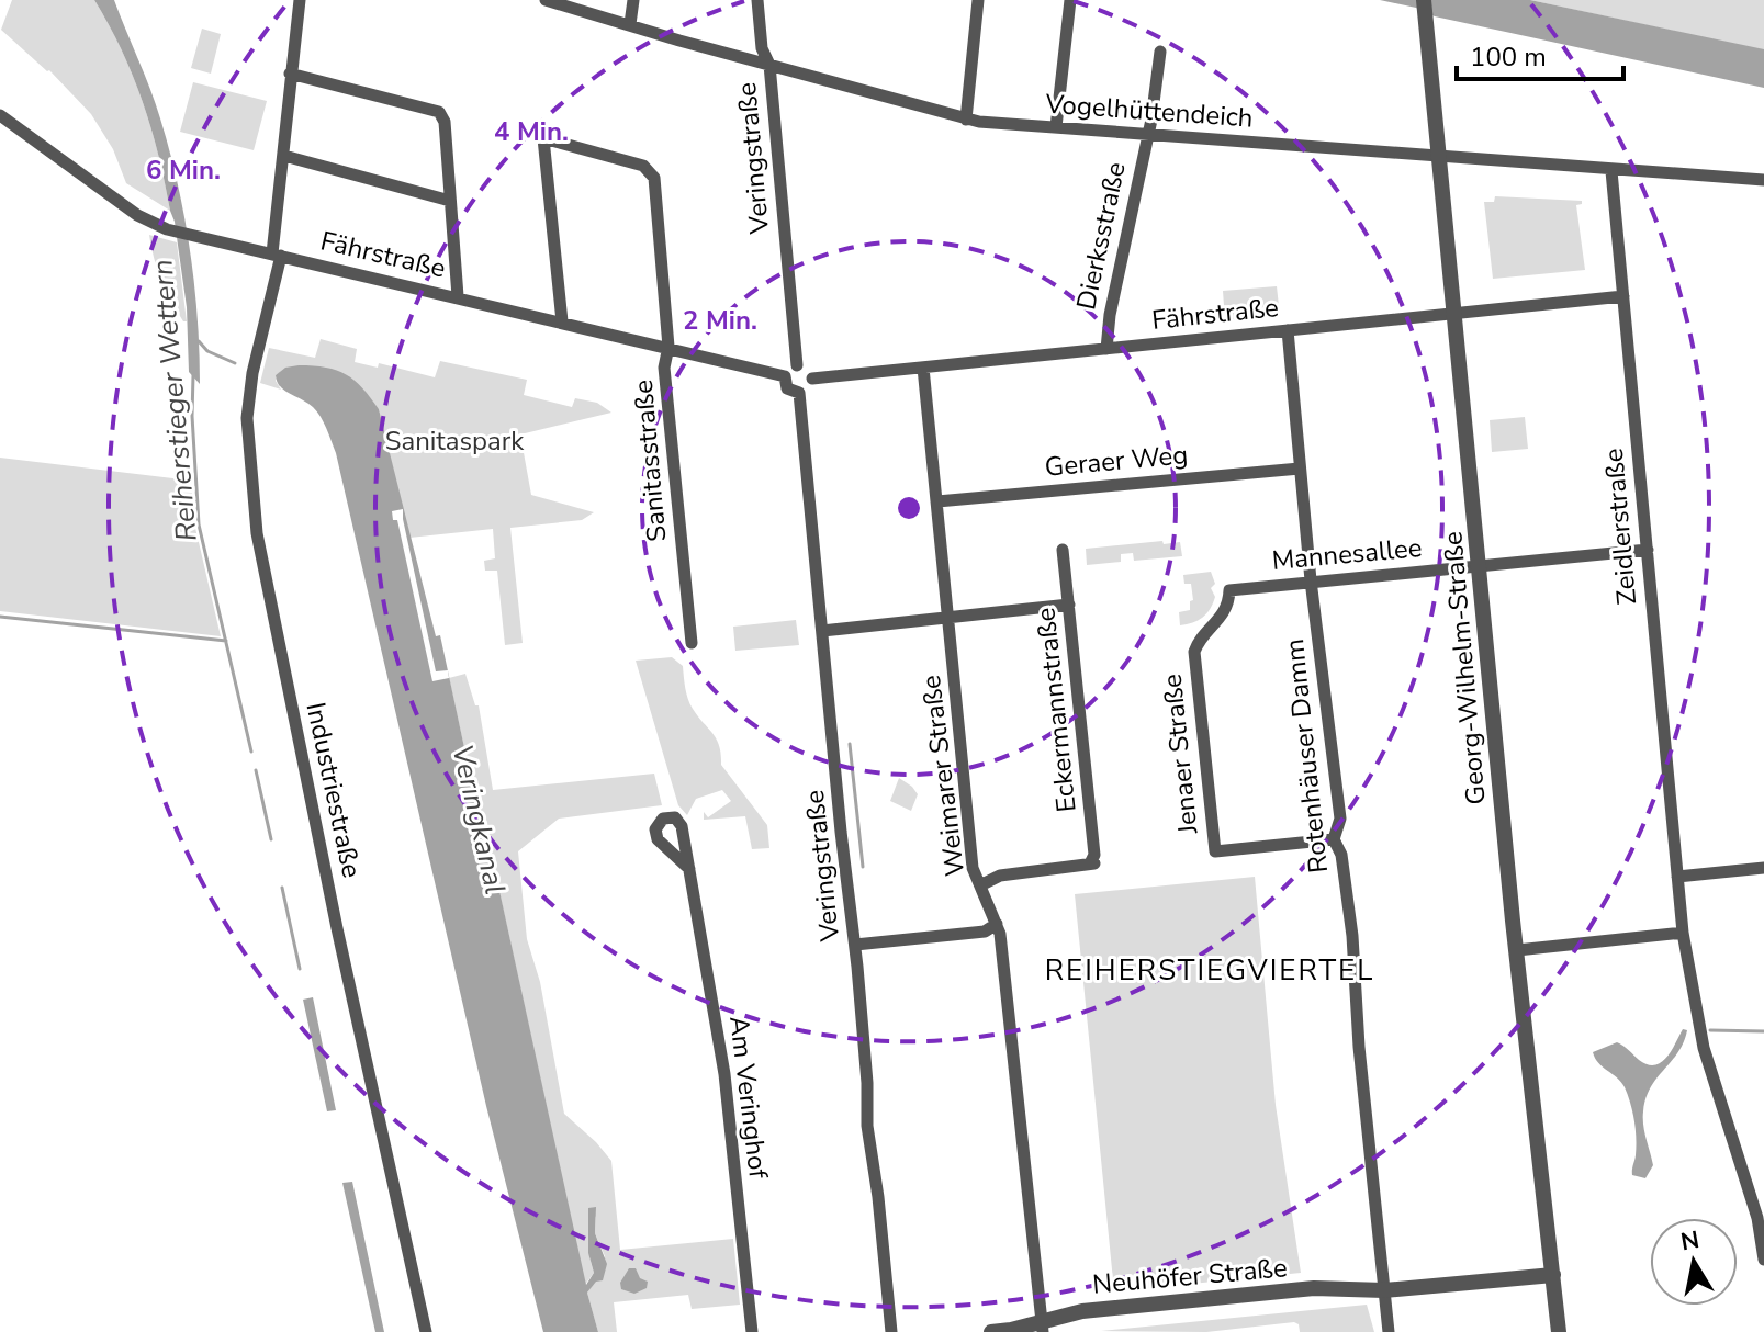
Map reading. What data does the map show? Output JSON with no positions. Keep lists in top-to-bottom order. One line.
{"streets":{"street":["Vogelhüttendeich","Veringstraße","Dierksstraße","Fährstraße","Sanitasstraße","Geraer Weg","Zeidlerstraße","Mannesallee","Georg-Wilhelm-Straße","Eckermannstraße","Jenaer Straße","Rotenhäuser Damm","Weimarer Straße","Industriestraße","Am Veringhof","Neuhöfer Straße"]},"crossings":[["Vogelhüttendeich","Veringstraße"],["Vogelhüttendeich","Dierksstraße"],["Vogelhüttendeich","Zeidlerstraße"],["Vogelhüttendeich","Georg-Wilhelm-Straße"],["Veringstraße","Fährstraße"],["Dierksstraße","Fährstraße"],["Fährstraße","Sanitasstraße"],["Fährstraße","Zeidlerstraße"],["Fährstraße","Georg-Wilhelm-Straße"],["Fährstraße","Rotenhäuser Damm"],["Fährstraße","Weimarer Straße"],["Fährstraße","Industriestraße"],["Geraer Weg","Rotenhäuser Damm"],["Geraer Weg","Weimarer Straße"],["Zeidlerstraße","Mannesallee"],["Mannesallee","Georg-Wilhelm-Straße"],["Mannesallee","Jenaer Straße"],["Mannesallee","Rotenhäuser Damm"],["Georg-Wilhelm-Straße","Neuhöfer Straße"],["Eckermannstraße","Weimarer Straße"],["Jenaer Straße","Rotenhäuser Damm"],["Rotenhäuser Damm","Neuhöfer Straße"],["Weimarer Straße","Neuhöfer Straße"]],"districts":["REIHERSTIEGVIERTEL"],"water":["Reiherstieger Wettern","Veringkanal"],"parks":["Sanitaspark"],"scale_bar":"100 m","north":"top","rings":["4 Min.","6 Min.","2 Min."]}
